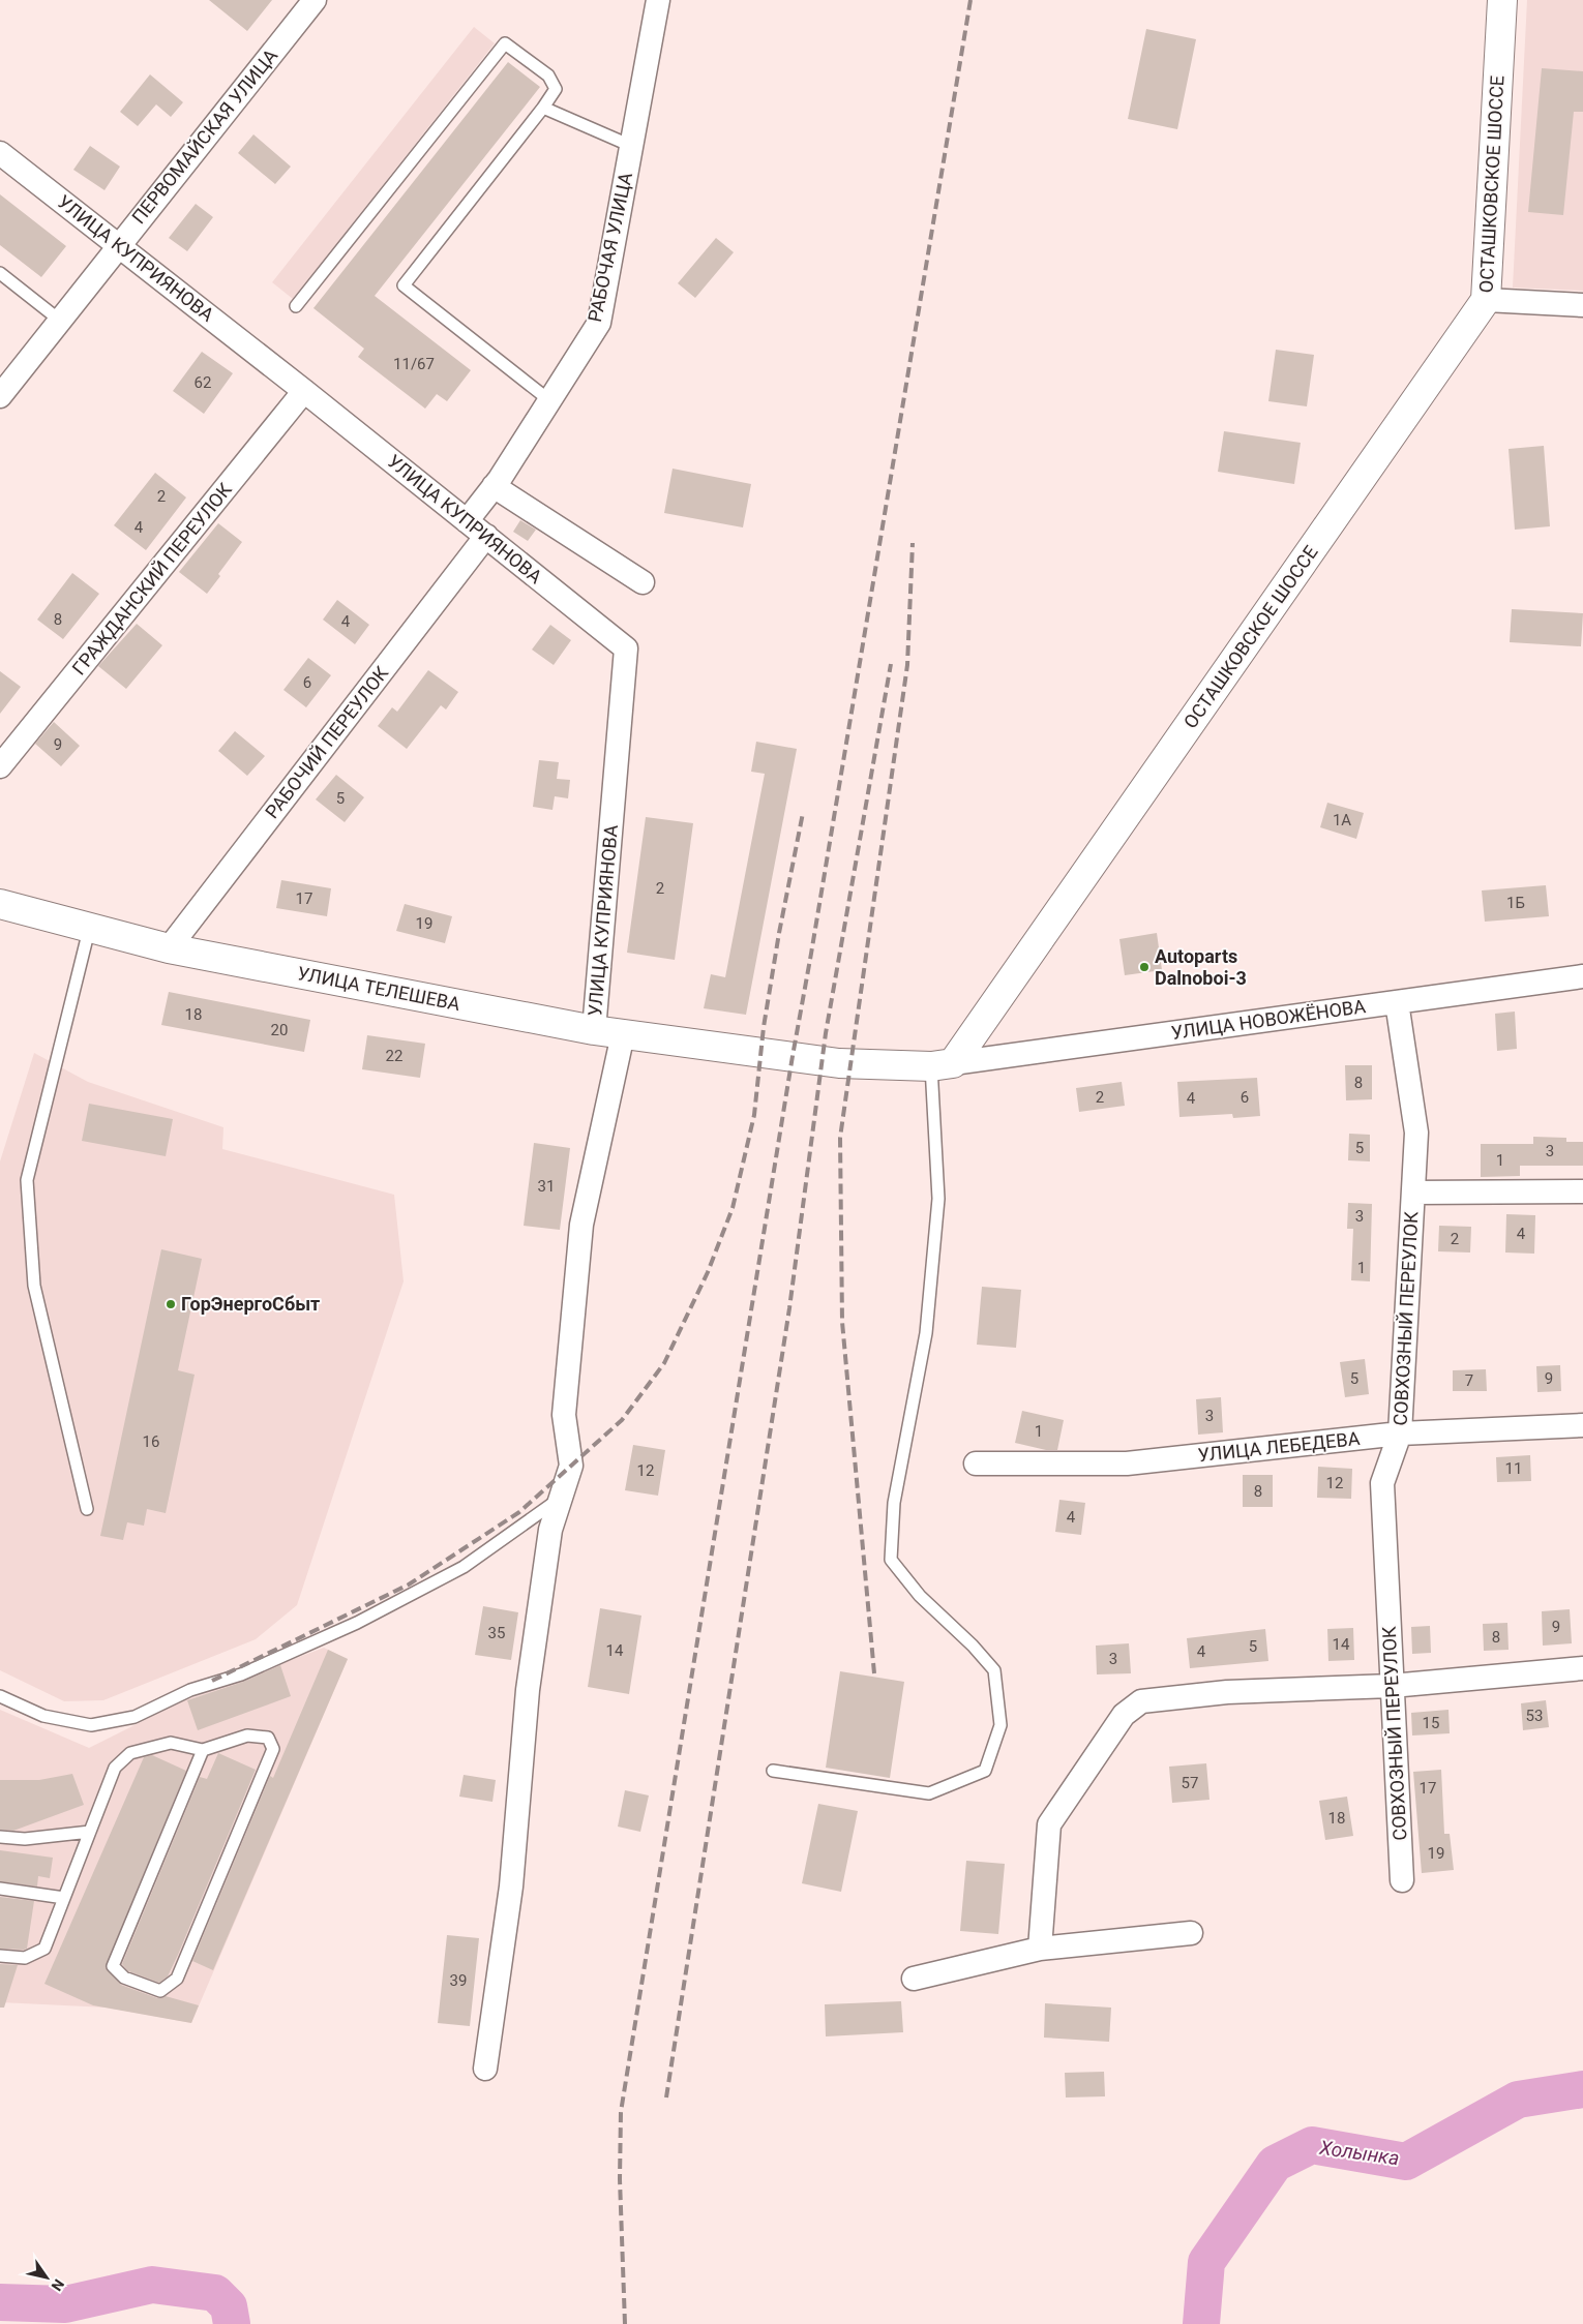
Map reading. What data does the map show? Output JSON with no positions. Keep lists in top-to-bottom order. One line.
{"streets":{"street":["ПЕРВОМАЙСКАЯ УЛИЦА","ОСТАШКОВСКОЕ ШОССЕ","РАБОЧАЯ УЛИЦА","УЛИЦА КУПРИЯНОВА","ГРАЖДАНСКИЙ ПЕРЕУЛОК","РАБОЧИЙ ПЕРЕУЛОК","УЛИЦА ТЕЛЕШЕВА","УЛИЦА НОВОЖЁНОВА","СОВХОЗНЫЙ ПЕРЕУЛОК","УЛИЦА ЛЕБЕДЕВА"]},"crossings":[["ПЕРВОМАЙСКАЯ УЛИЦА","УЛИЦА КУПРИЯНОВА"],["ОСТАШКОВСКОЕ ШОССЕ","УЛИЦА ТЕЛЕШЕВА"],["ОСТАШКОВСКОЕ ШОССЕ","УЛИЦА НОВОЖЁНОВА"],["РАБОЧАЯ УЛИЦА","УЛИЦА КУПРИЯНОВА"],["УЛИЦА КУПРИЯНОВА","ГРАЖДАНСКИЙ ПЕРЕУЛОК"],["УЛИЦА КУПРИЯНОВА","РАБОЧИЙ ПЕРЕУЛОК"],["УЛИЦА КУПРИЯНОВА","УЛИЦА ТЕЛЕШЕВА"],["РАБОЧИЙ ПЕРЕУЛОК","УЛИЦА ТЕЛЕШЕВА"],["УЛИЦА ТЕЛЕШЕВА","УЛИЦА НОВОЖЁНОВА"],["УЛИЦА НОВОЖЁНОВА","СОВХОЗНЫЙ ПЕРЕУЛОК"],["СОВХОЗНЫЙ ПЕРЕУЛОК","УЛИЦА ЛЕБЕДЕВА"]],"water":["Холынка"],"places":["Autoparts Dalnoboi-3","ГорЭнергоСбыт"],"house_numbers":["11/67","62","2","4","8","4","6","9","5","1А","2","17","1Б","19","18","20","22","8","2","6","4","5","3","1","31","3","4","2","1","5","9","7","3","1","16","11","12","12","8","4","9","35","8","14","5","14","4","3","53","15","57","17","18","19","39"],"north":"bottom right"}
